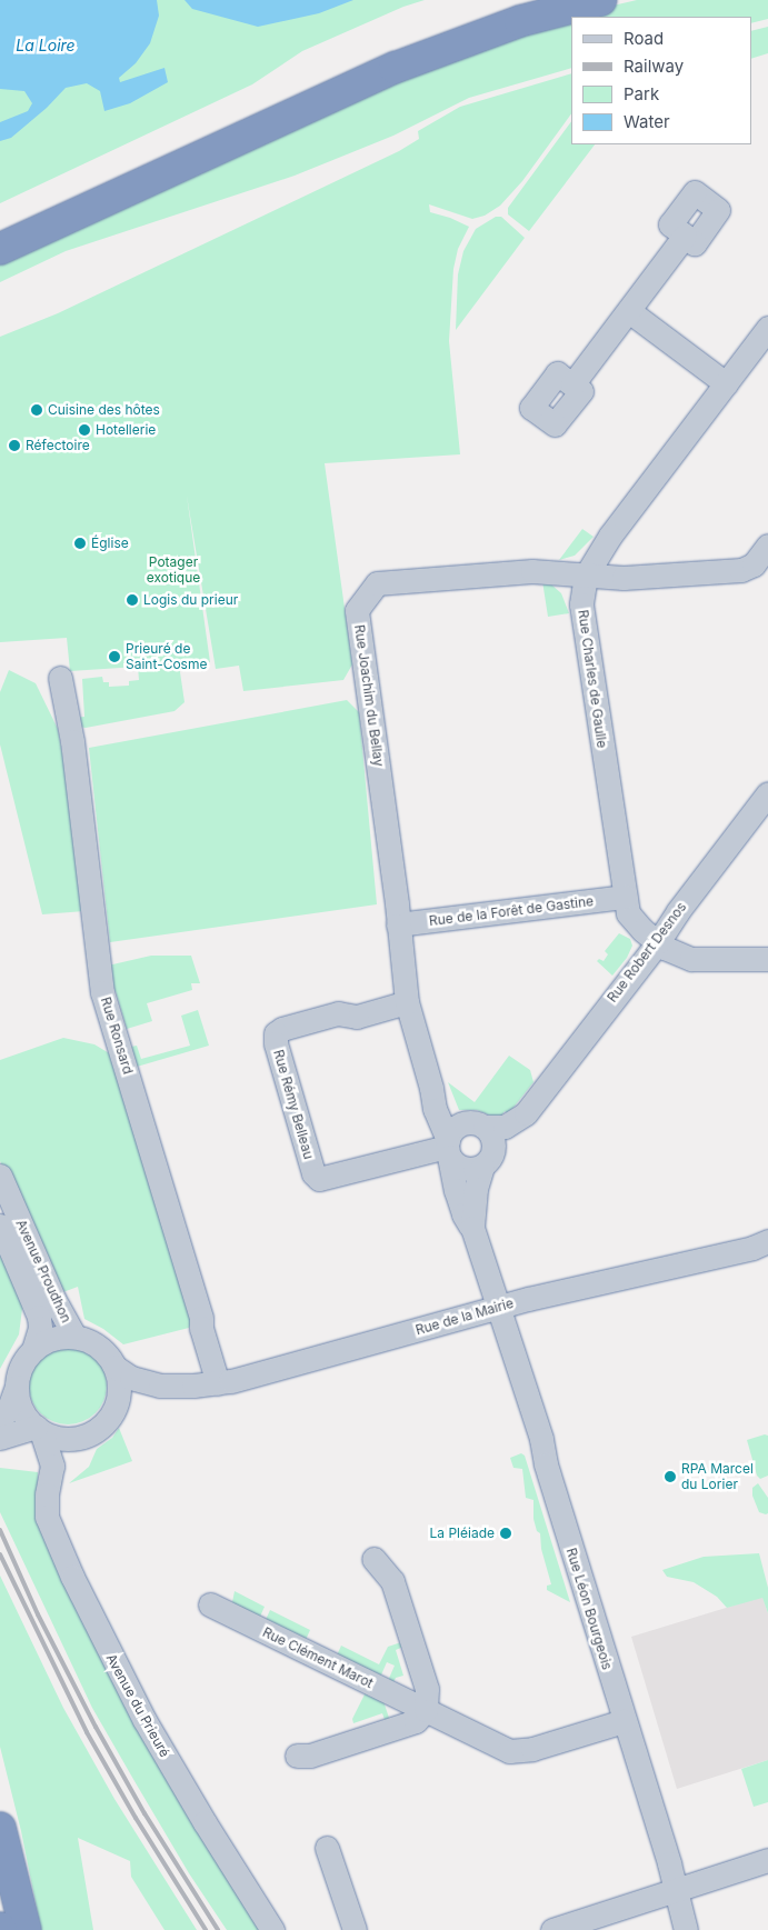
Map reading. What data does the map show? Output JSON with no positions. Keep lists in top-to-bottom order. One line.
{"streets":{"street":["Rue Charles de Gaulle","Rue Joachim du Bellay","Rue de la Forêt de Gastine","Rue Robert Desnos","Rue Ronsard","Rue Rémy Belleau","Avenue Proudhon","Rue de la Mairie","Rue Léon Bourgeois","Rue Clément Marot","Avenue du Prieuré"]},"crossings":[["Rue Charles de Gaulle","Rue Joachim du Bellay"],["Rue Charles de Gaulle","Rue de la Forêt de Gastine"],["Rue Charles de Gaulle","Rue Robert Desnos"],["Rue Joachim du Bellay","Rue de la Forêt de Gastine"],["Rue Joachim du Bellay","Rue Robert Desnos"],["Rue Joachim du Bellay","Rue Rémy Belleau"],["Rue Joachim du Bellay","Rue de la Mairie"],["Rue Joachim du Bellay","Rue Léon Bourgeois"],["Rue Robert Desnos","Rue Rémy Belleau"],["Rue Ronsard","Rue de la Mairie"],["Avenue Proudhon","Rue de la Mairie"],["Avenue Proudhon","Avenue du Prieuré"],["Rue de la Mairie","Rue Léon Bourgeois"],["Rue de la Mairie","Avenue du Prieuré"],["Rue Léon Bourgeois","Rue Clément Marot"]],"water":["La Loire"],"parks":["Potager exotique"],"places":["Cuisine des hôtes","Hotellerie","Réfectoire","Église","Logis du prieur","Prieuré de Saint-Cosme","RPA Marcel du Lorier","La Pléiade"],"legend":["Road","Railway","Park","Water"]}
